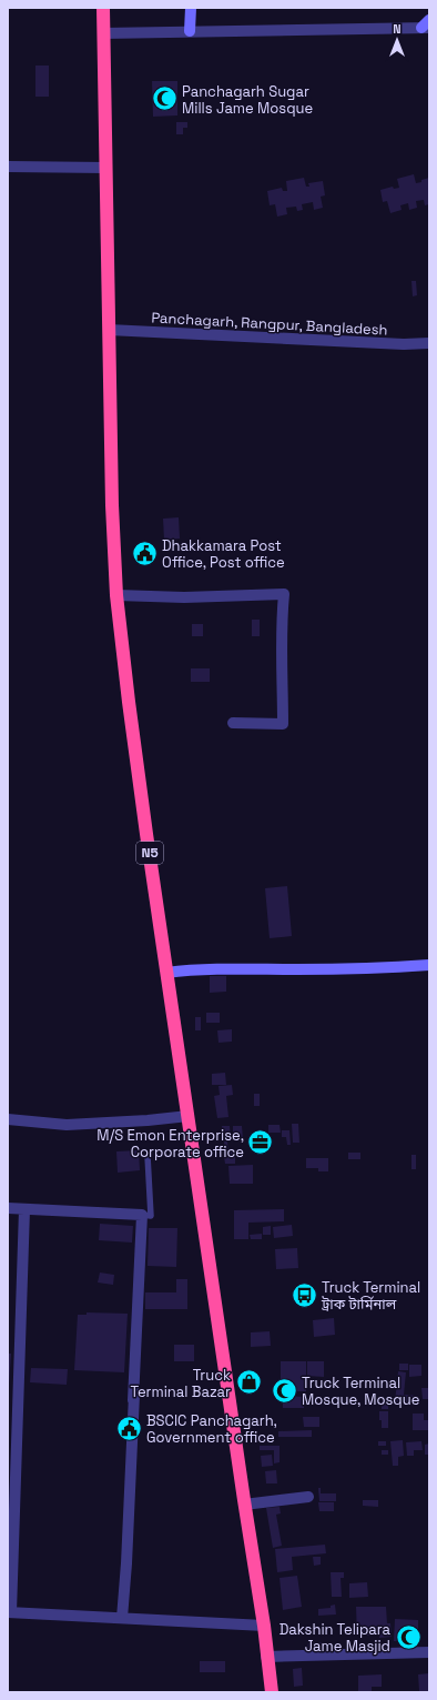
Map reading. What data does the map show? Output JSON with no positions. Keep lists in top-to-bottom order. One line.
{"streets":{"highway":["N5"],"street":["Panchagarh, Rangpur, Bangladesh"]},"crossings":[["Panchagarh, Rangpur, Bangladesh","N5"]],"places":{"mosque":["Panchagarh Sugar Mills Jame Mosque","Truck Terminal Mosque, Mosque","Dakshin Telipara Jame Masjid"],"public building":["Dhakkamara Post Office, Post office","BSCIC Panchagarh, Government office"],"office":["M/S Emon Enterprise, Corporate office"],"bus stop":["Truck Terminal ট্রাক টার্মিনাল"],"shop":["Truck Terminal Bazar"]},"north":"top"}
